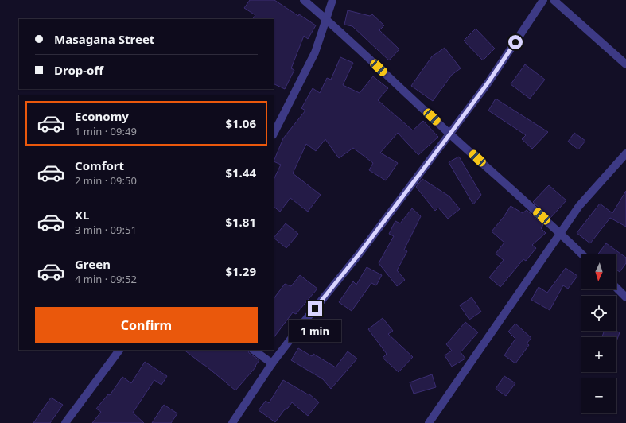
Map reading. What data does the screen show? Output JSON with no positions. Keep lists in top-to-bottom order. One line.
{"north":"bottom","page":{"banner":["Masagana Street","Drop-off"],"list":[{"name":"Economy","note":"1 min · 09:49","value":"$1.06"},{"name":"Comfort","note":"2 min · 09:50","value":"$1.44"},{"name":"XL","note":"3 min · 09:51","value":"$1.81"},{"name":"Green","note":"4 min · 09:52","value":"$1.29"}],"map_buttons":["+","−"],"buttons":"Confirm","bubble":"1 min"}}
